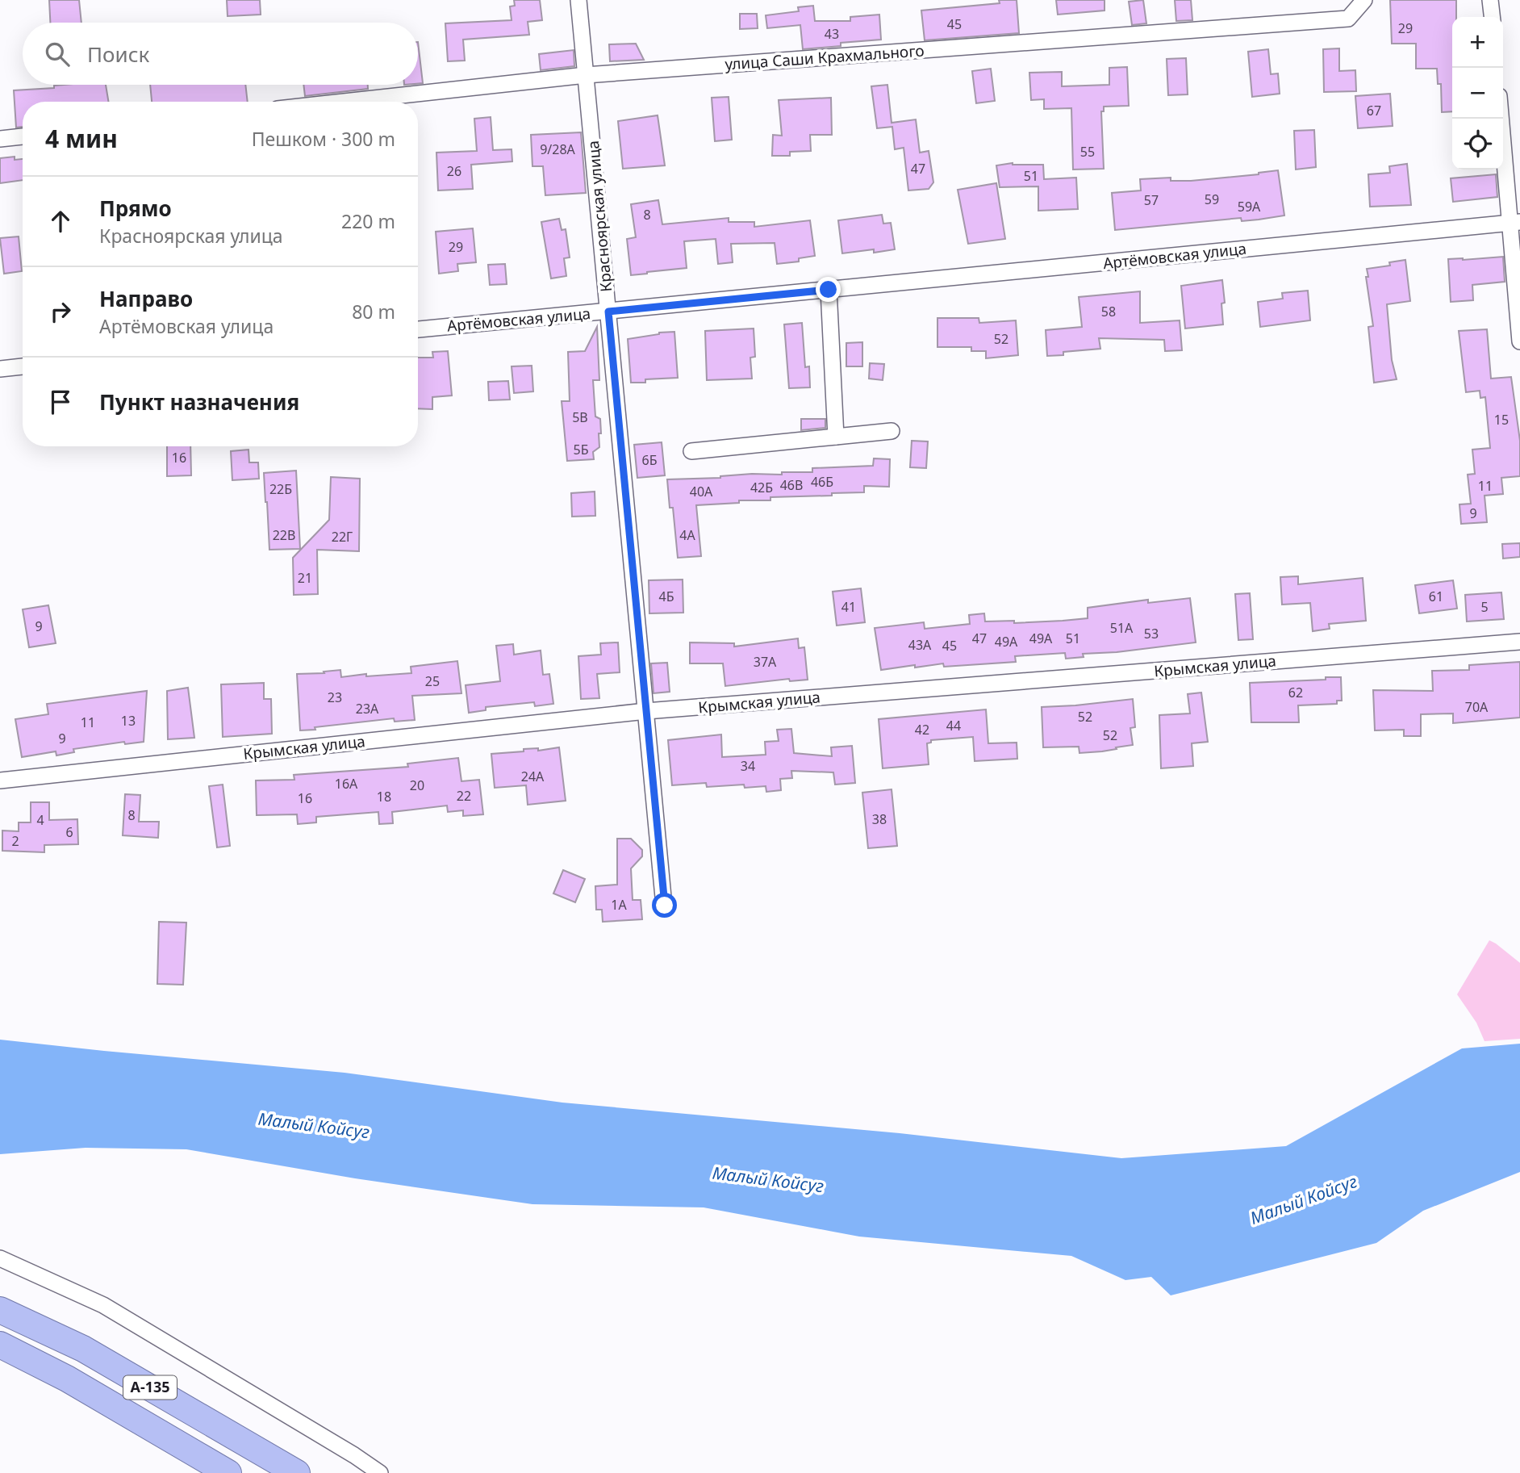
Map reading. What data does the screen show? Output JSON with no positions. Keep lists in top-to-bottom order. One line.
{"streets":{"highway":["А-135"],"street":["улица Саши Крахмального","Красноярская улица","Артёмовская улица","Крымская улица"]},"crossings":[["улица Саши Крахмального","Красноярская улица"],["Красноярская улица","Артёмовская улица"],["Красноярская улица","Крымская улица"]],"water":["Малый Койсуг"],"house_numbers":["45","29","43","67","9/28А","55","47","26","51","59","57","59А","8","29","58","52","5В","15","5Б","16","6Б","46Б","46В","11","42Б","22Б","40А","9","22В","4А","22Г","21","4Б","61","41","5","9","51А","53","47","49А","51","49А","43А","45","37А","25","62","23","70А","23А","52","13","11","44","42","52","9","34","24А","16А","20","22","18","16","8","38","4","6","2","1А"],"page":{"map_buttons":["+","−"],"search":"Поиск","heading":["4 мин","Пешком · 300 m"],"list":[["Прямо","Красноярская улица","220 m"],["Направо","Артёмовская улица","80 m"],"Пункт назначения"]}}
